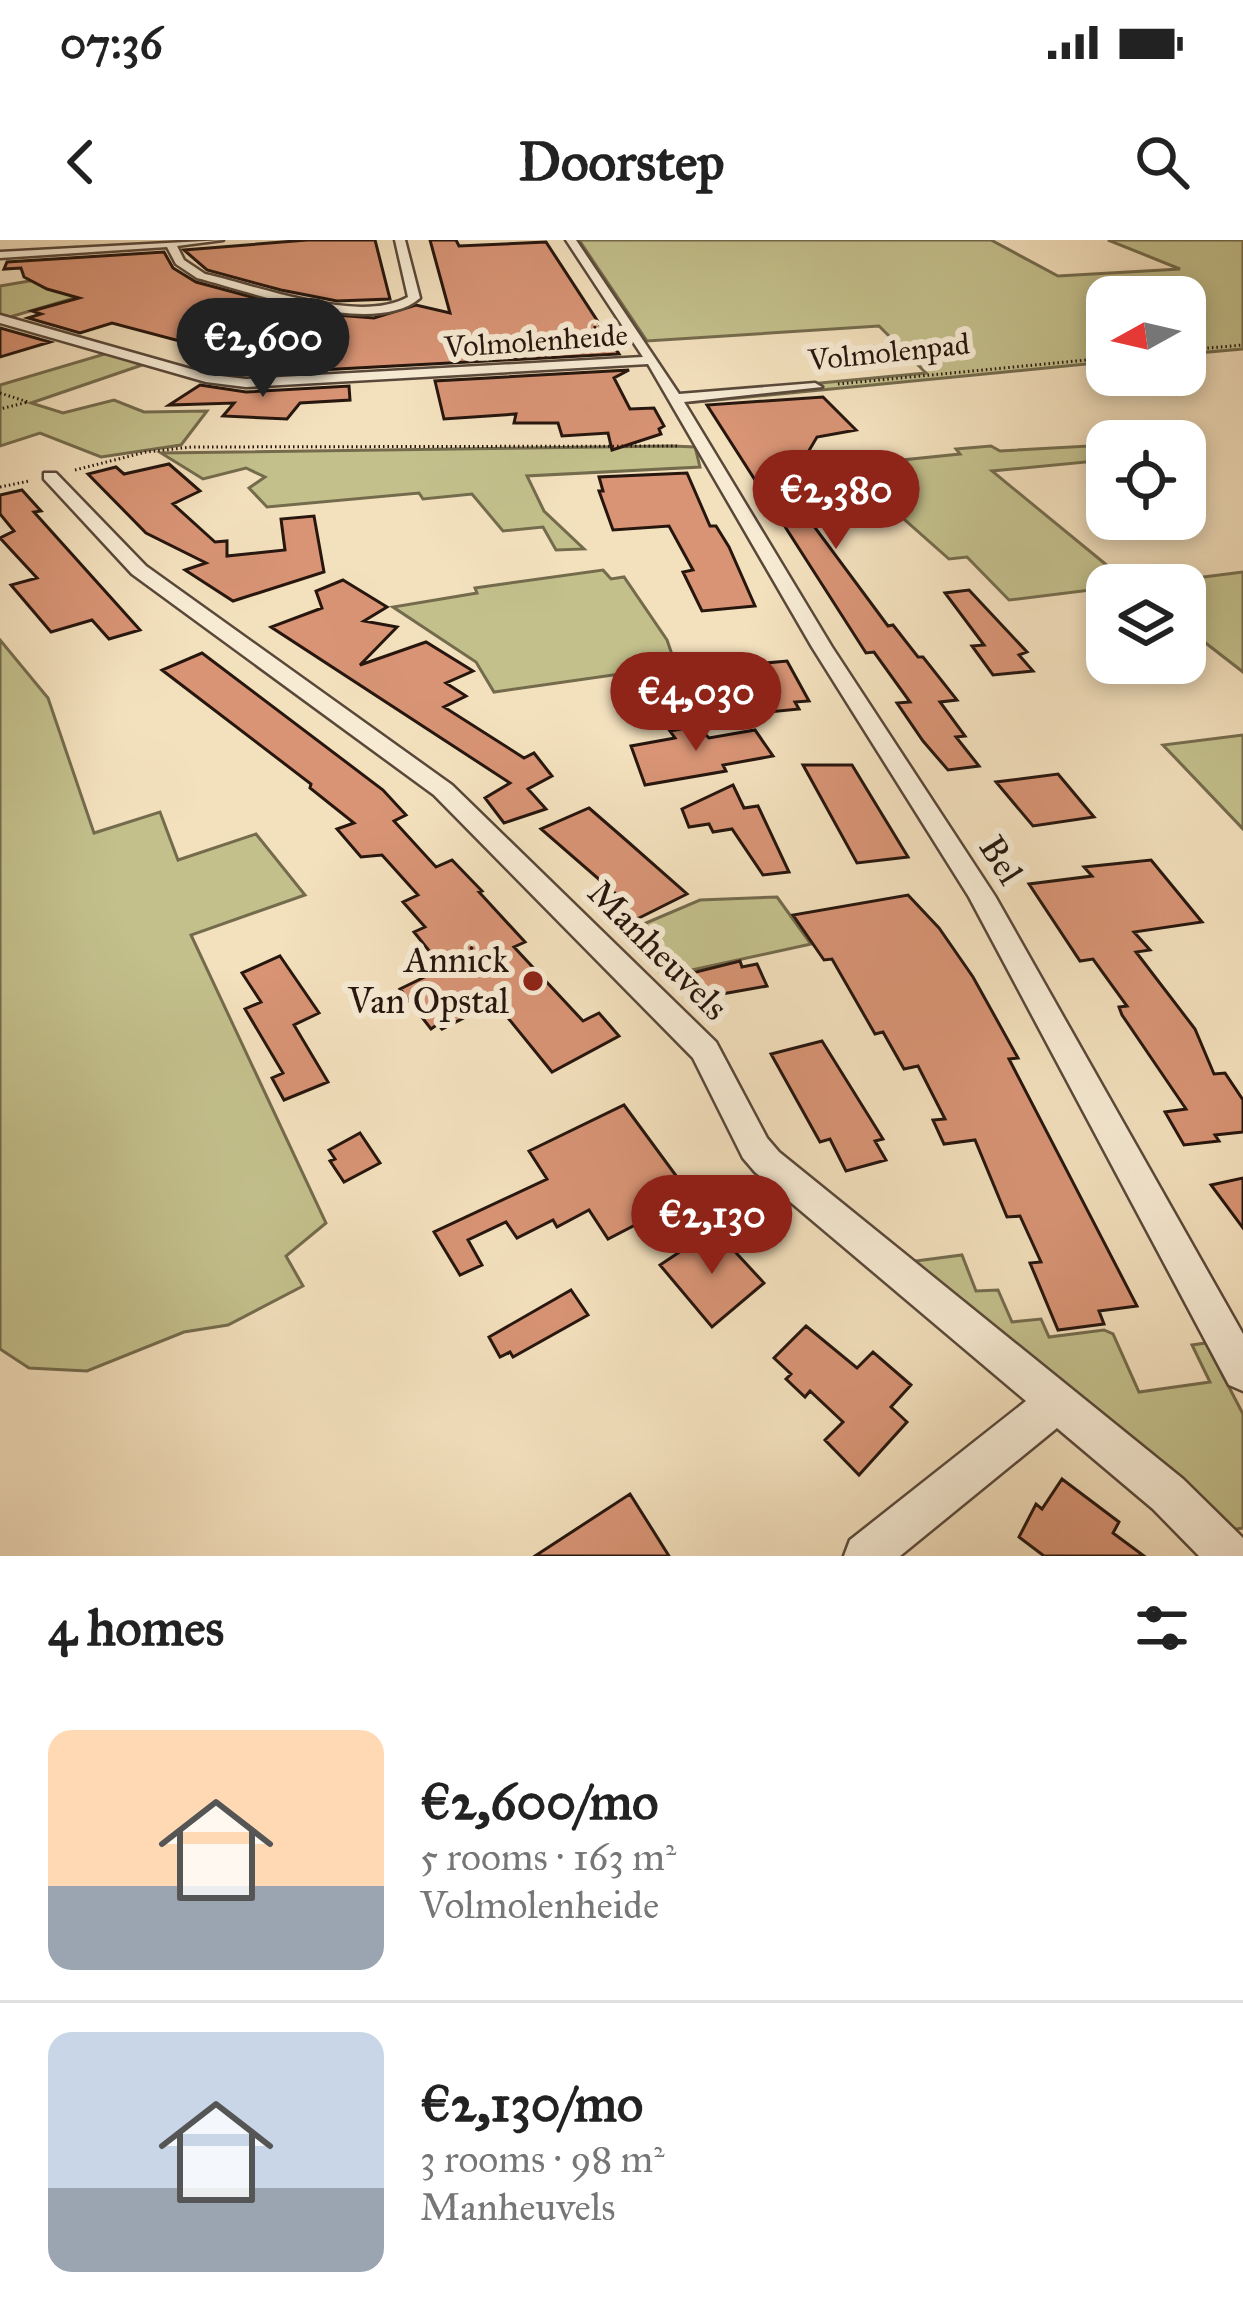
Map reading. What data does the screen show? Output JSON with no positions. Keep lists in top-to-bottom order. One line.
{"streets":{"street":["Volmolenheide","Volmolenpad","Bel","Manheuvels"]},"crossings":[["Volmolenheide","Bel"],["Volmolenpad","Bel"]],"places":["Annick Van Opstal"],"north":"left","page":{"status":"07:36","header":"Doorstep","price":["€2,600","€2,380","€4,030","€2,130"],"heading":"4 homes","list":[{"name":"€2,600/mo","note":"5 rooms · 163 m² · Volmolenheide"},{"name":"€2,130/mo","note":"3 rooms · 98 m² · Manheuvels"}]}}
